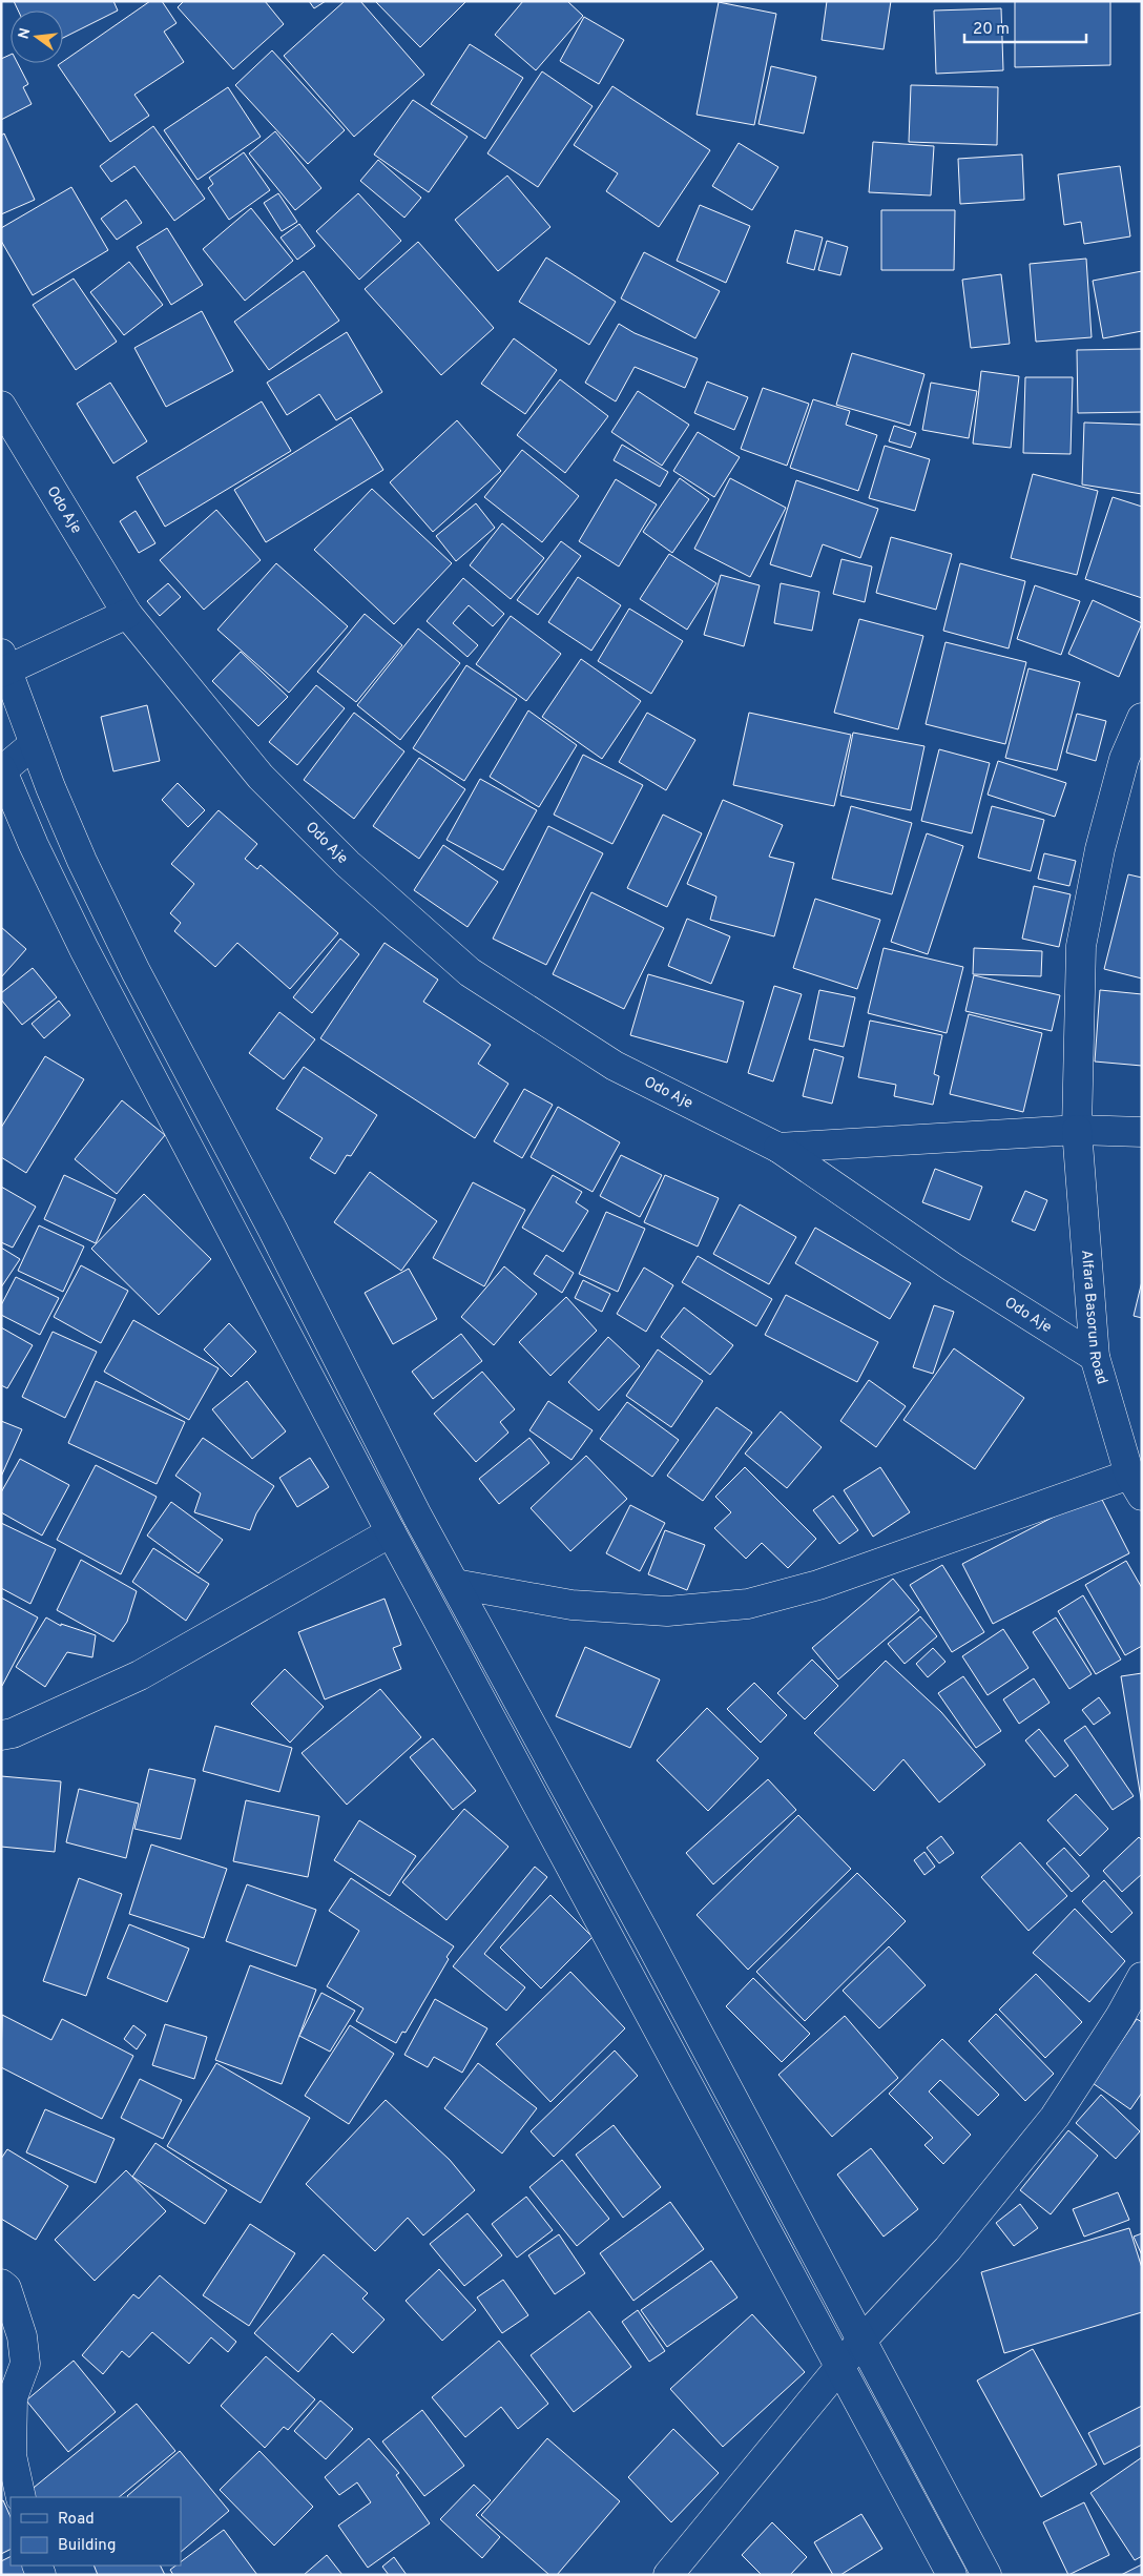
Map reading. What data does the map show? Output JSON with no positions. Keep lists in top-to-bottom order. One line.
{"streets":{"main road":["Odo Aje","Alfara Basorun Road"]},"crossings":[["Odo Aje","Alfara Basorun Road"]],"legend":["Road","Building"],"scale_bar":"20 m","north":"left"}
